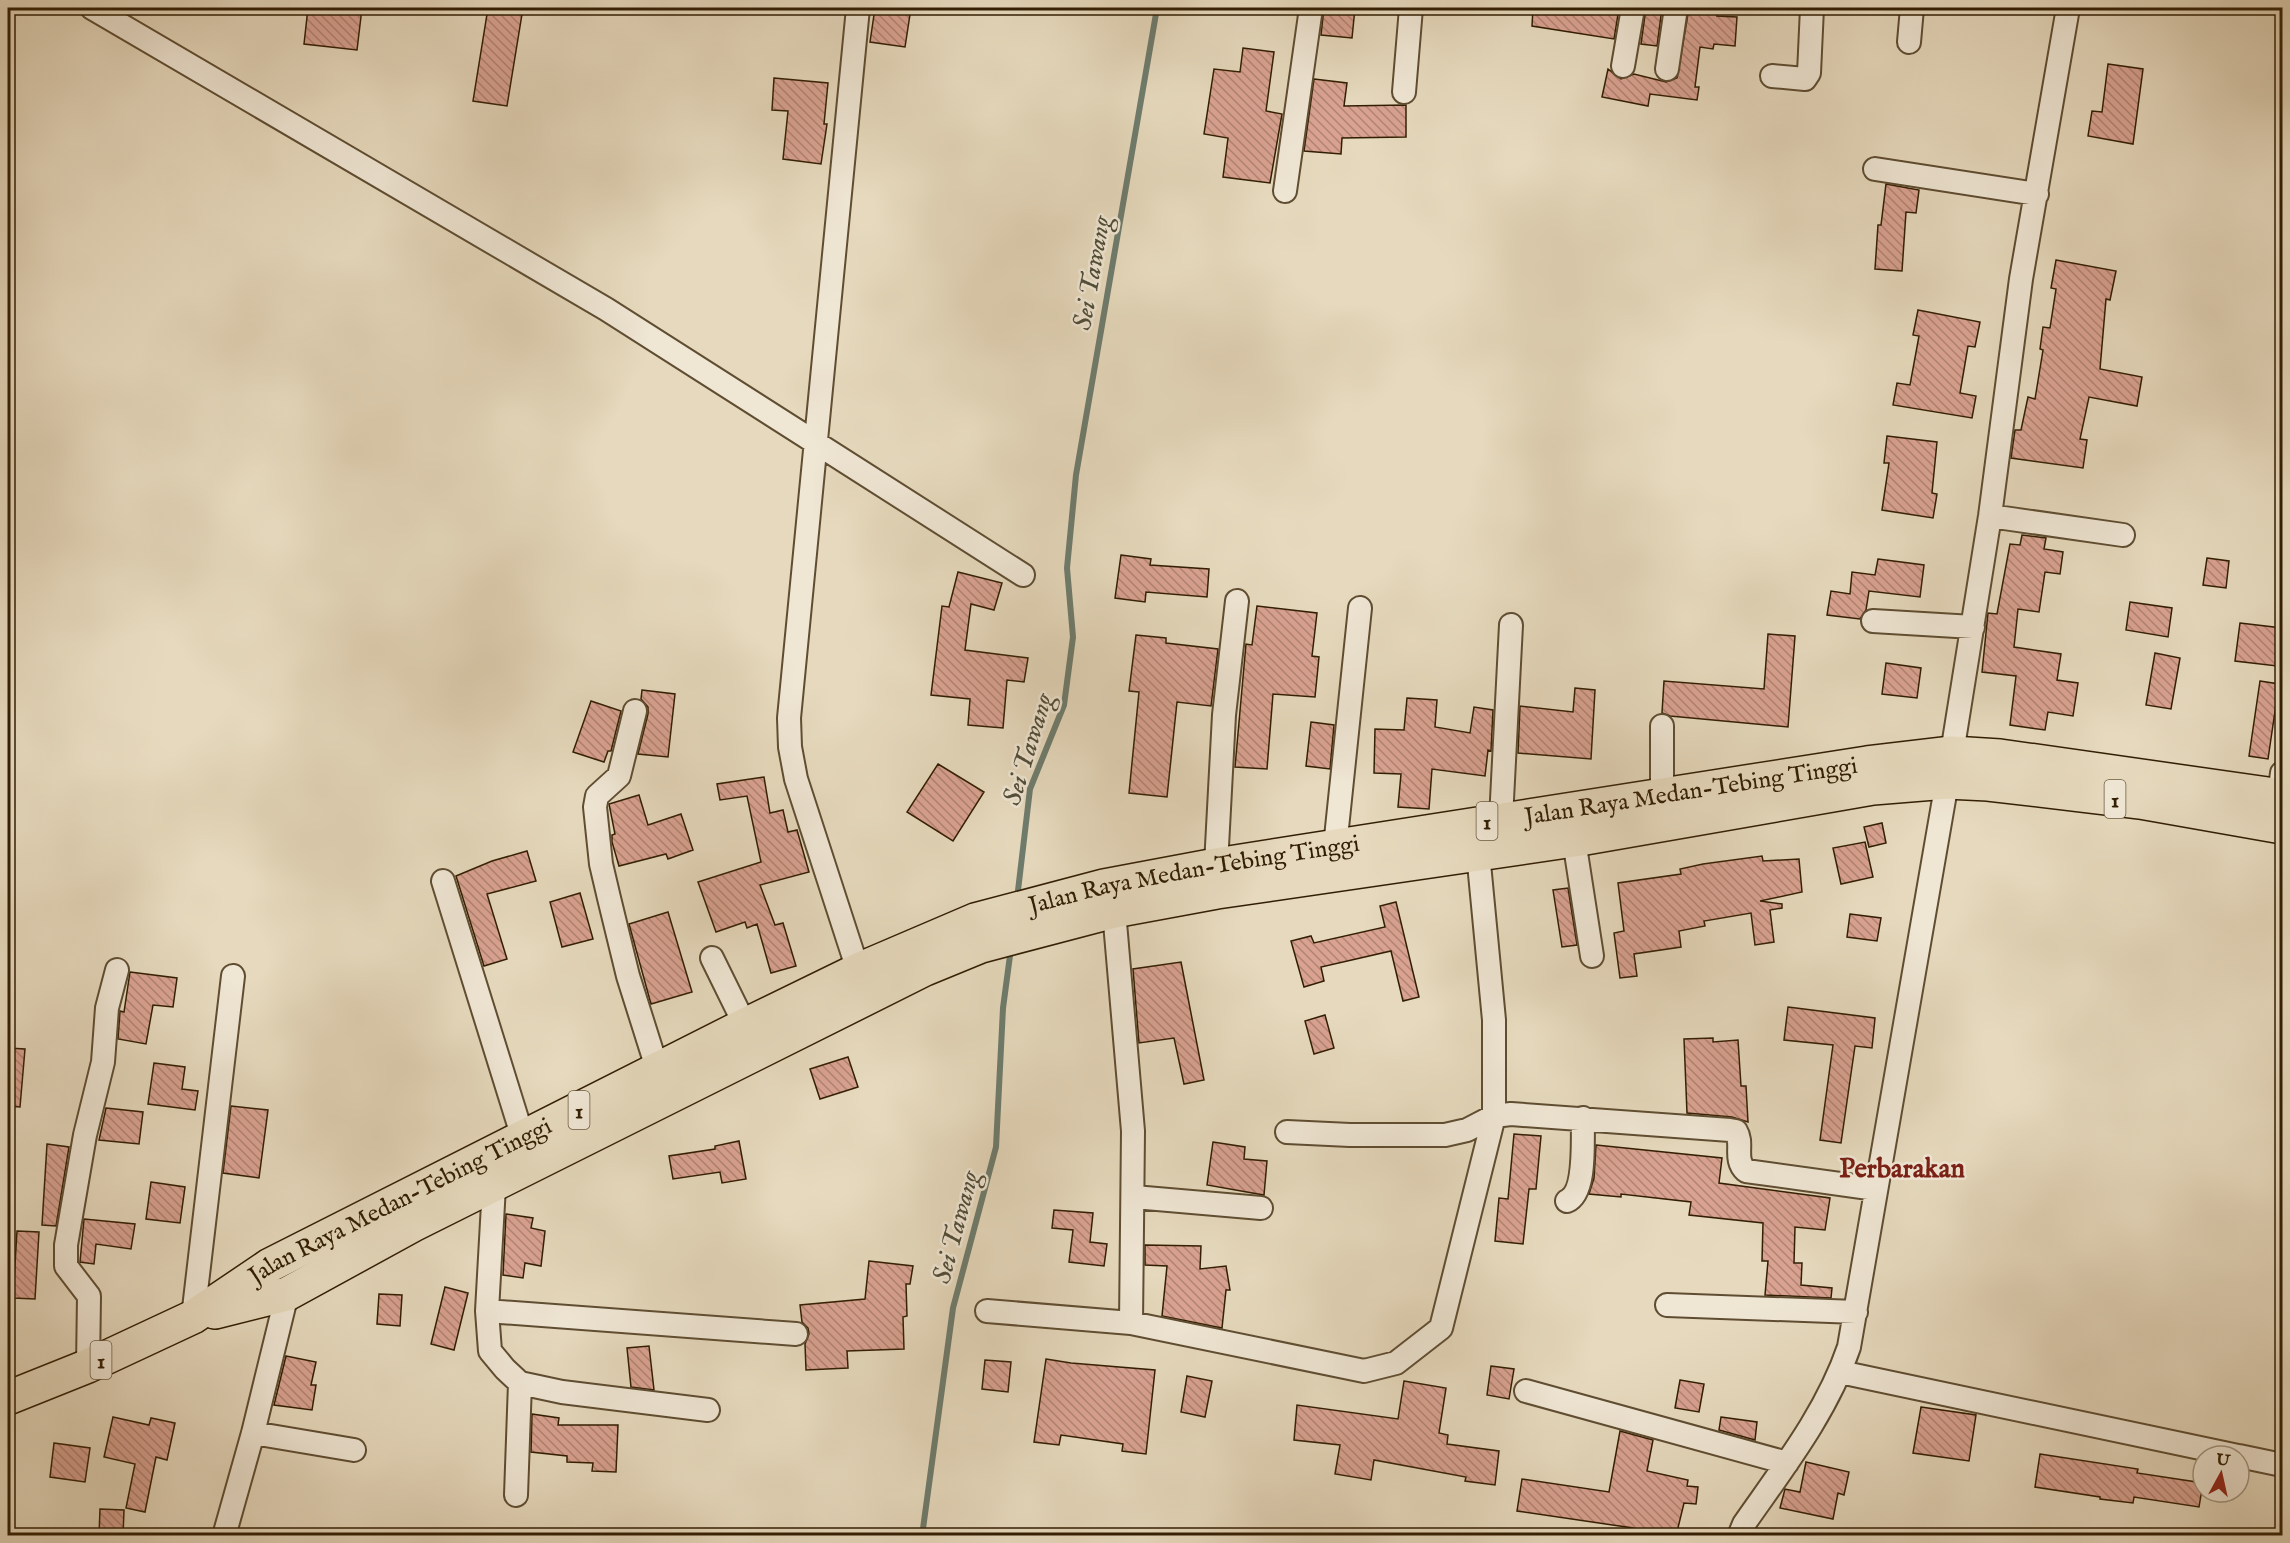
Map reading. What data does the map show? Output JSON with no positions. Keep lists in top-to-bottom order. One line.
{"streets":{"highway":["Jalan Raya Medan-Tebing Tinggi","1"]},"districts":["Perbarakan"],"water":["Sei Tawang"],"north":"top"}
